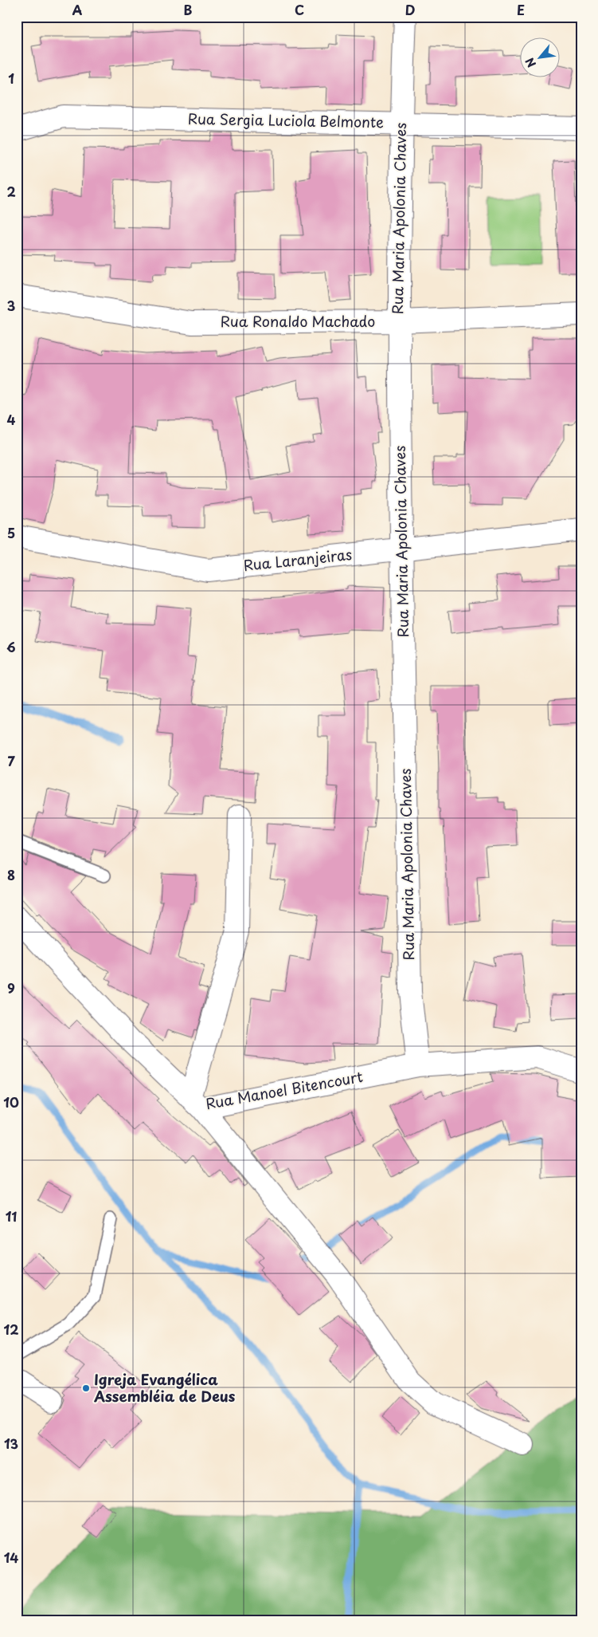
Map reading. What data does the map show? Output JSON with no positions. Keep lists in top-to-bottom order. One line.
{"streets":{"street":["Rua Sergia Luciola Belmonte","Rua Maria Apolonia Chaves","Rua Ronaldo Machado","Rua Laranjeiras","Rua Manoel Bitencourt"]},"crossings":[["Rua Sergia Luciola Belmonte","Rua Maria Apolonia Chaves"],["Rua Maria Apolonia Chaves","Rua Ronaldo Machado"],["Rua Maria Apolonia Chaves","Rua Laranjeiras"],["Rua Maria Apolonia Chaves","Rua Manoel Bitencourt"]],"places":["Igreja Evangélica Assembléia de Deus"],"north":"bottom left","grid":{"columns":["A","B","C","D","E"],"rows":["1","2","3","4","5","6","7","8","9","10","11","12","13","14"]}}
